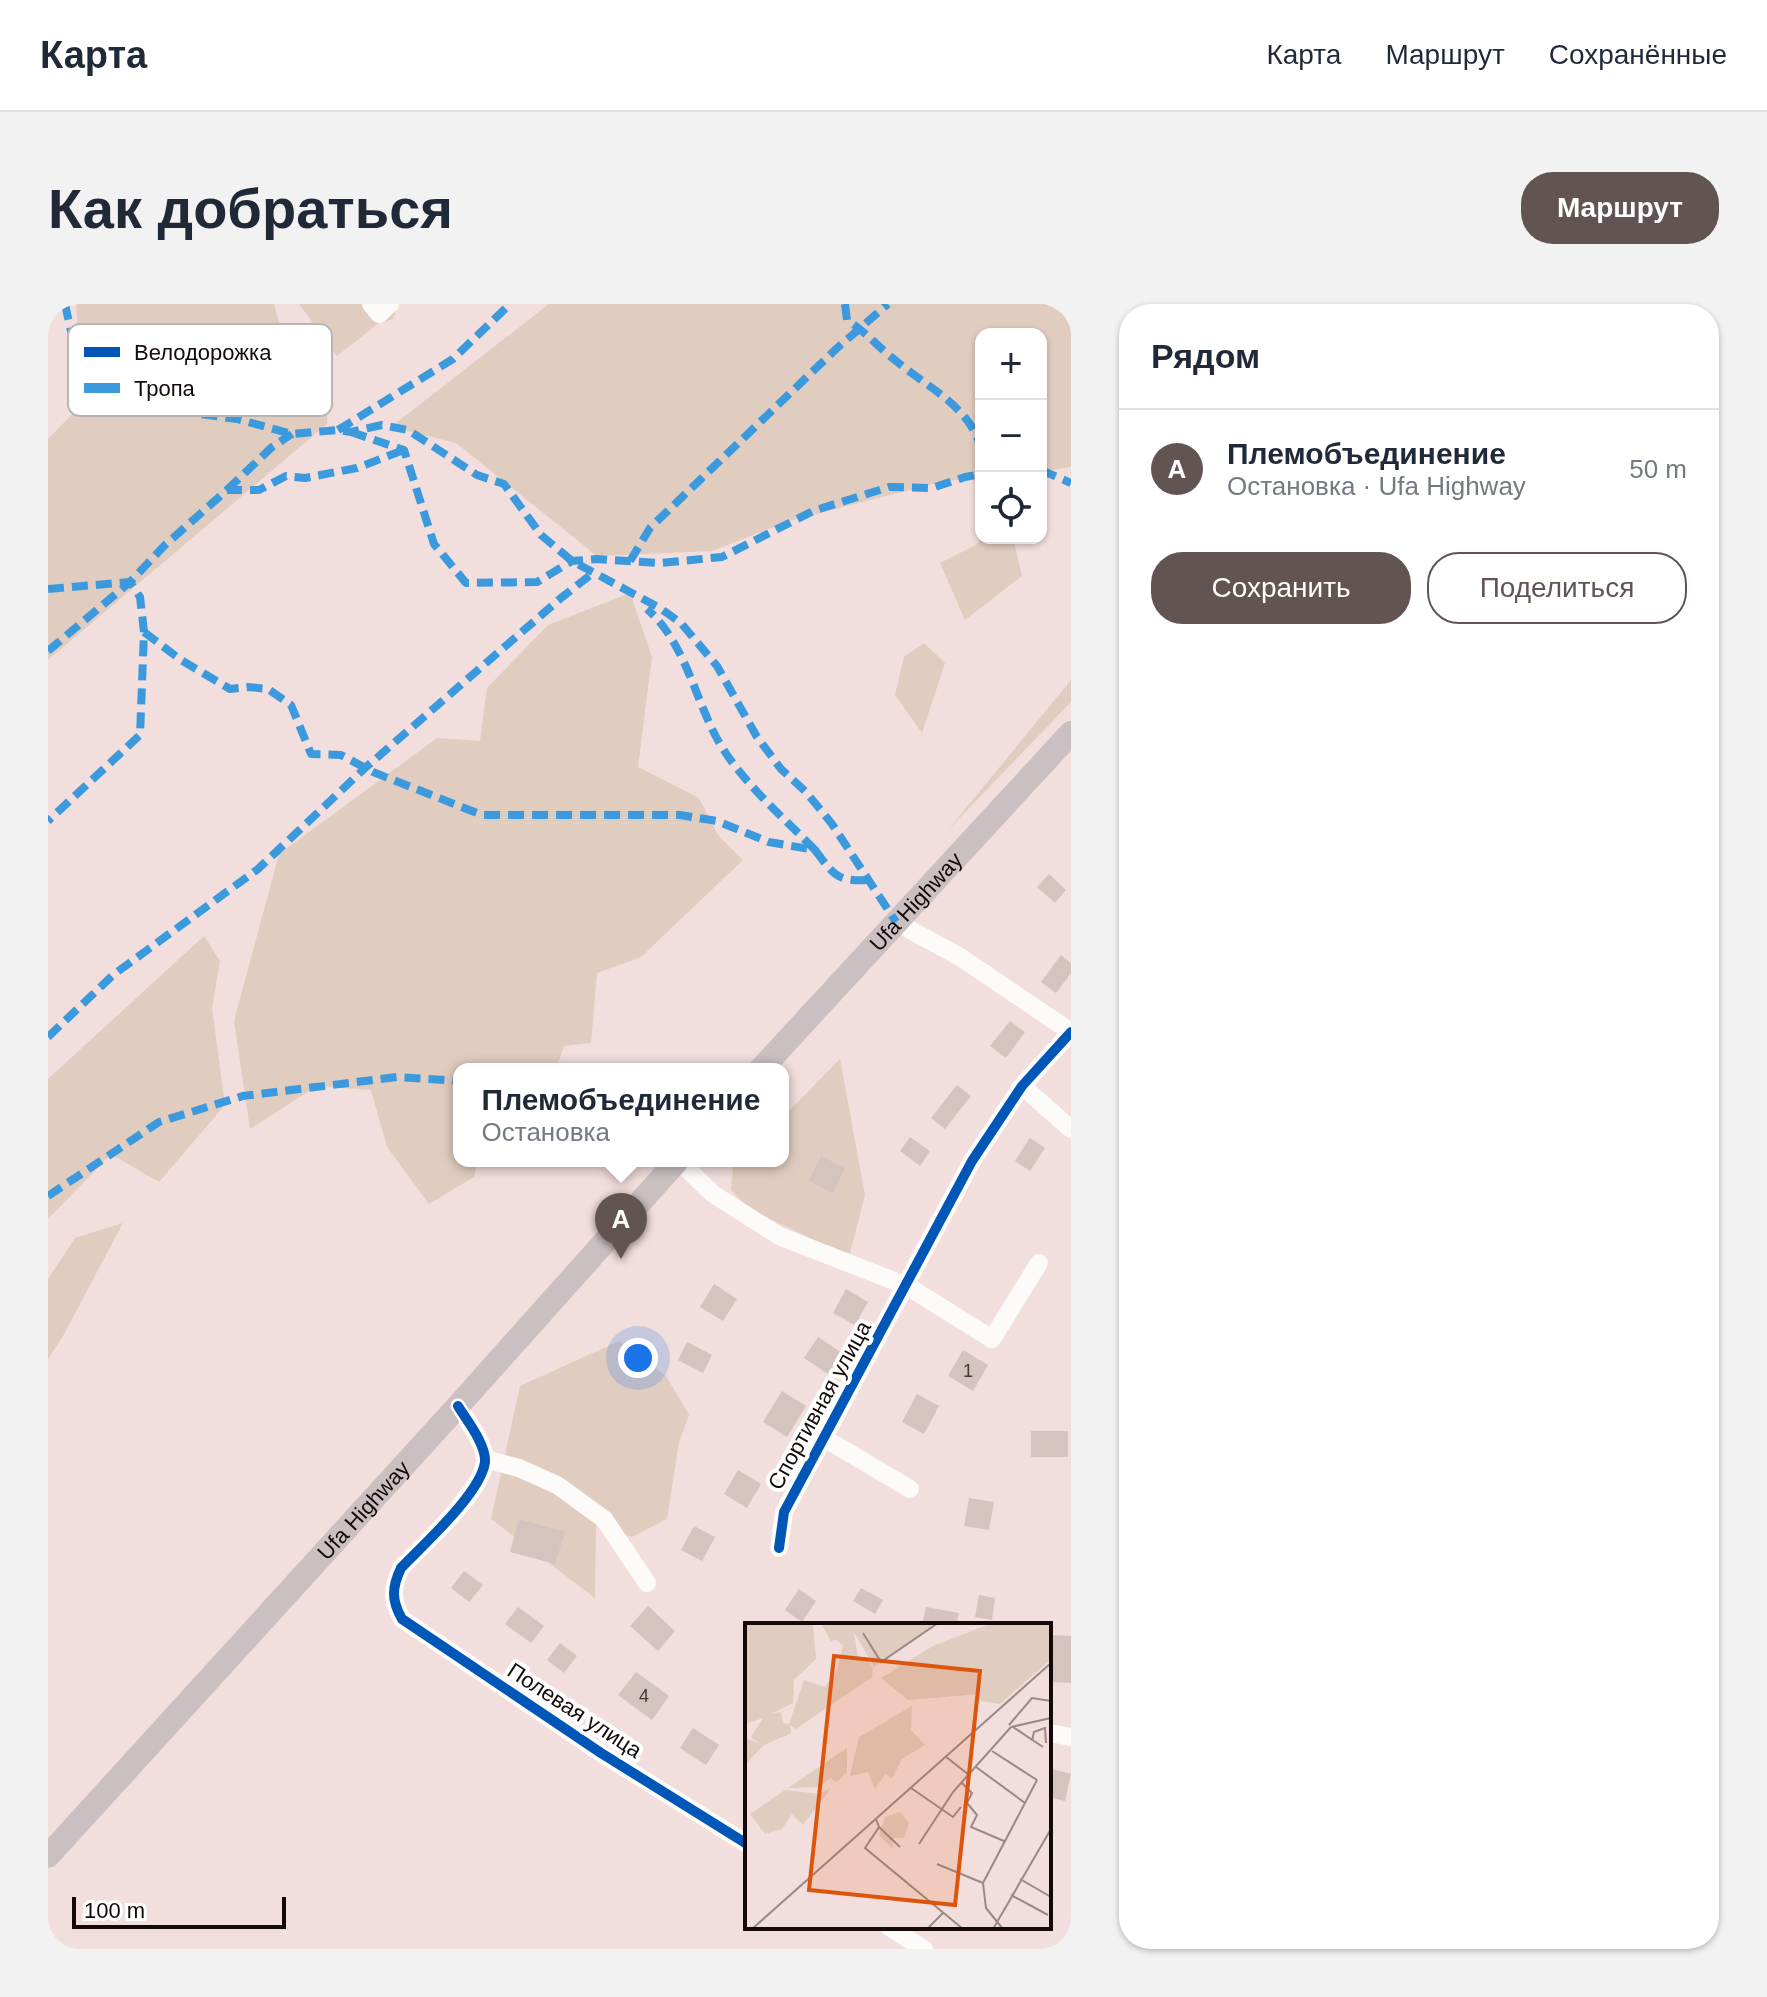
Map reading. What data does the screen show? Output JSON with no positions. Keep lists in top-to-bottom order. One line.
{"streets":{"main road":["Ufa Highway"],"street":["Спортивная улица","Полевая улица"]},"house_numbers":["1","4"],"legend":["Велодорожка","Тропа"],"scale_bar":"100 m","page":{"header":"Карта","nav":["Карта","Маршрут","Сохранённые"],"buttons":["Маршрут",["Сохранить","Поделиться"]],"title":"Как добраться","heading":"Рядом","map_buttons":["+","−"],"list":[{"mark":"A","name":"Племобъединение","note":"Остановка · Ufa Highway","value":"50 m"}],"popup":["Племобъединение","Остановка"],"pins":"A","scale":"100 m"}}
